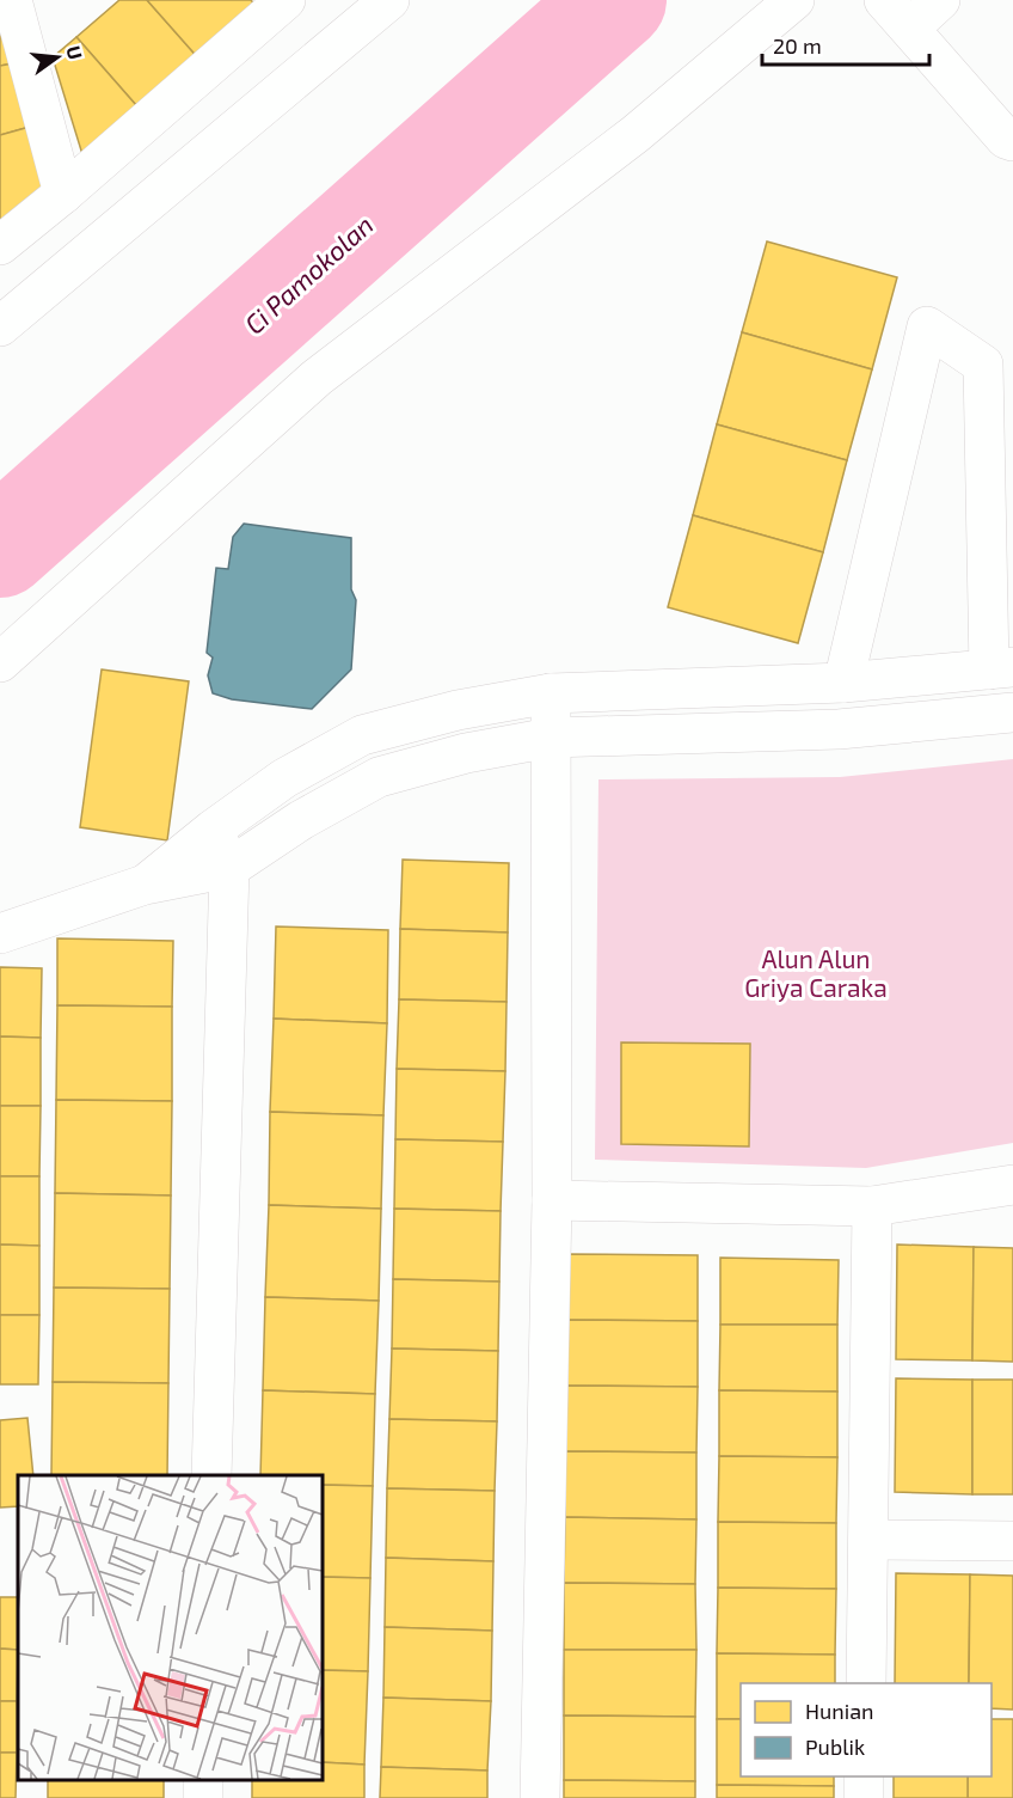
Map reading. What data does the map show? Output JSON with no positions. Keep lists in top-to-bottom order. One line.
{"water":["Ci Pamokolan"],"parks":["Alun Alun Griya Caraka"],"legend":["Hunian","Publik"],"scale_bar":"20 m","north":"right"}
